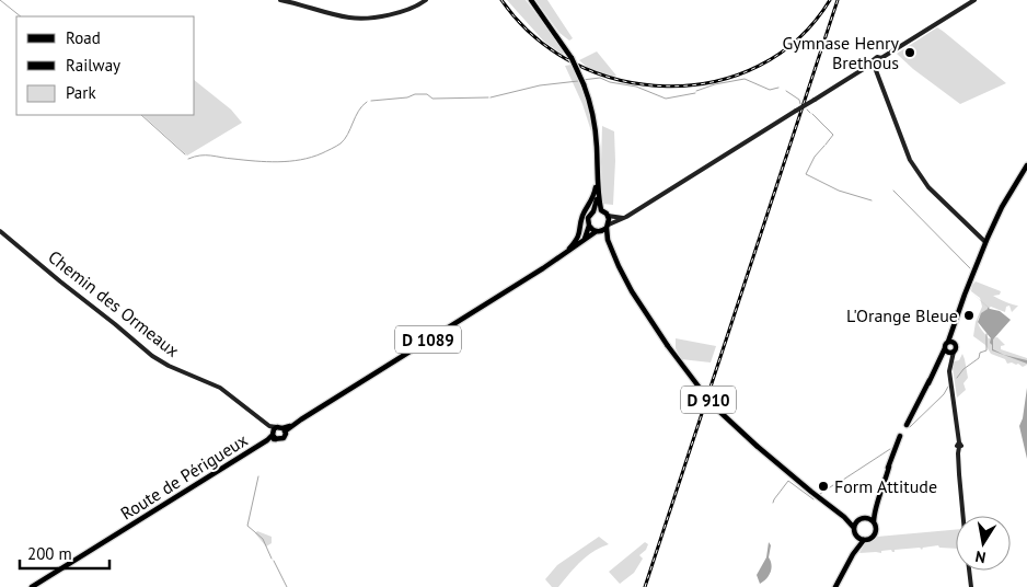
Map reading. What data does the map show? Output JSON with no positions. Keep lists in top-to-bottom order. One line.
{"streets":{"main road":["D 1089","D 910","Route de Périgueux"],"street":["Chemin des Ormeaux"]},"crossings":[["Chemin des Ormeaux","Route de Périgueux"],["D 1089","D 910"],["D 1089","Route de Périgueux"]],"places":["Gymnase Henry Brethous","L'Orange Bleue","Form Attitude"],"legend":["Road","Railway","Park"],"scale_bar":"200 m","north":"bottom"}
